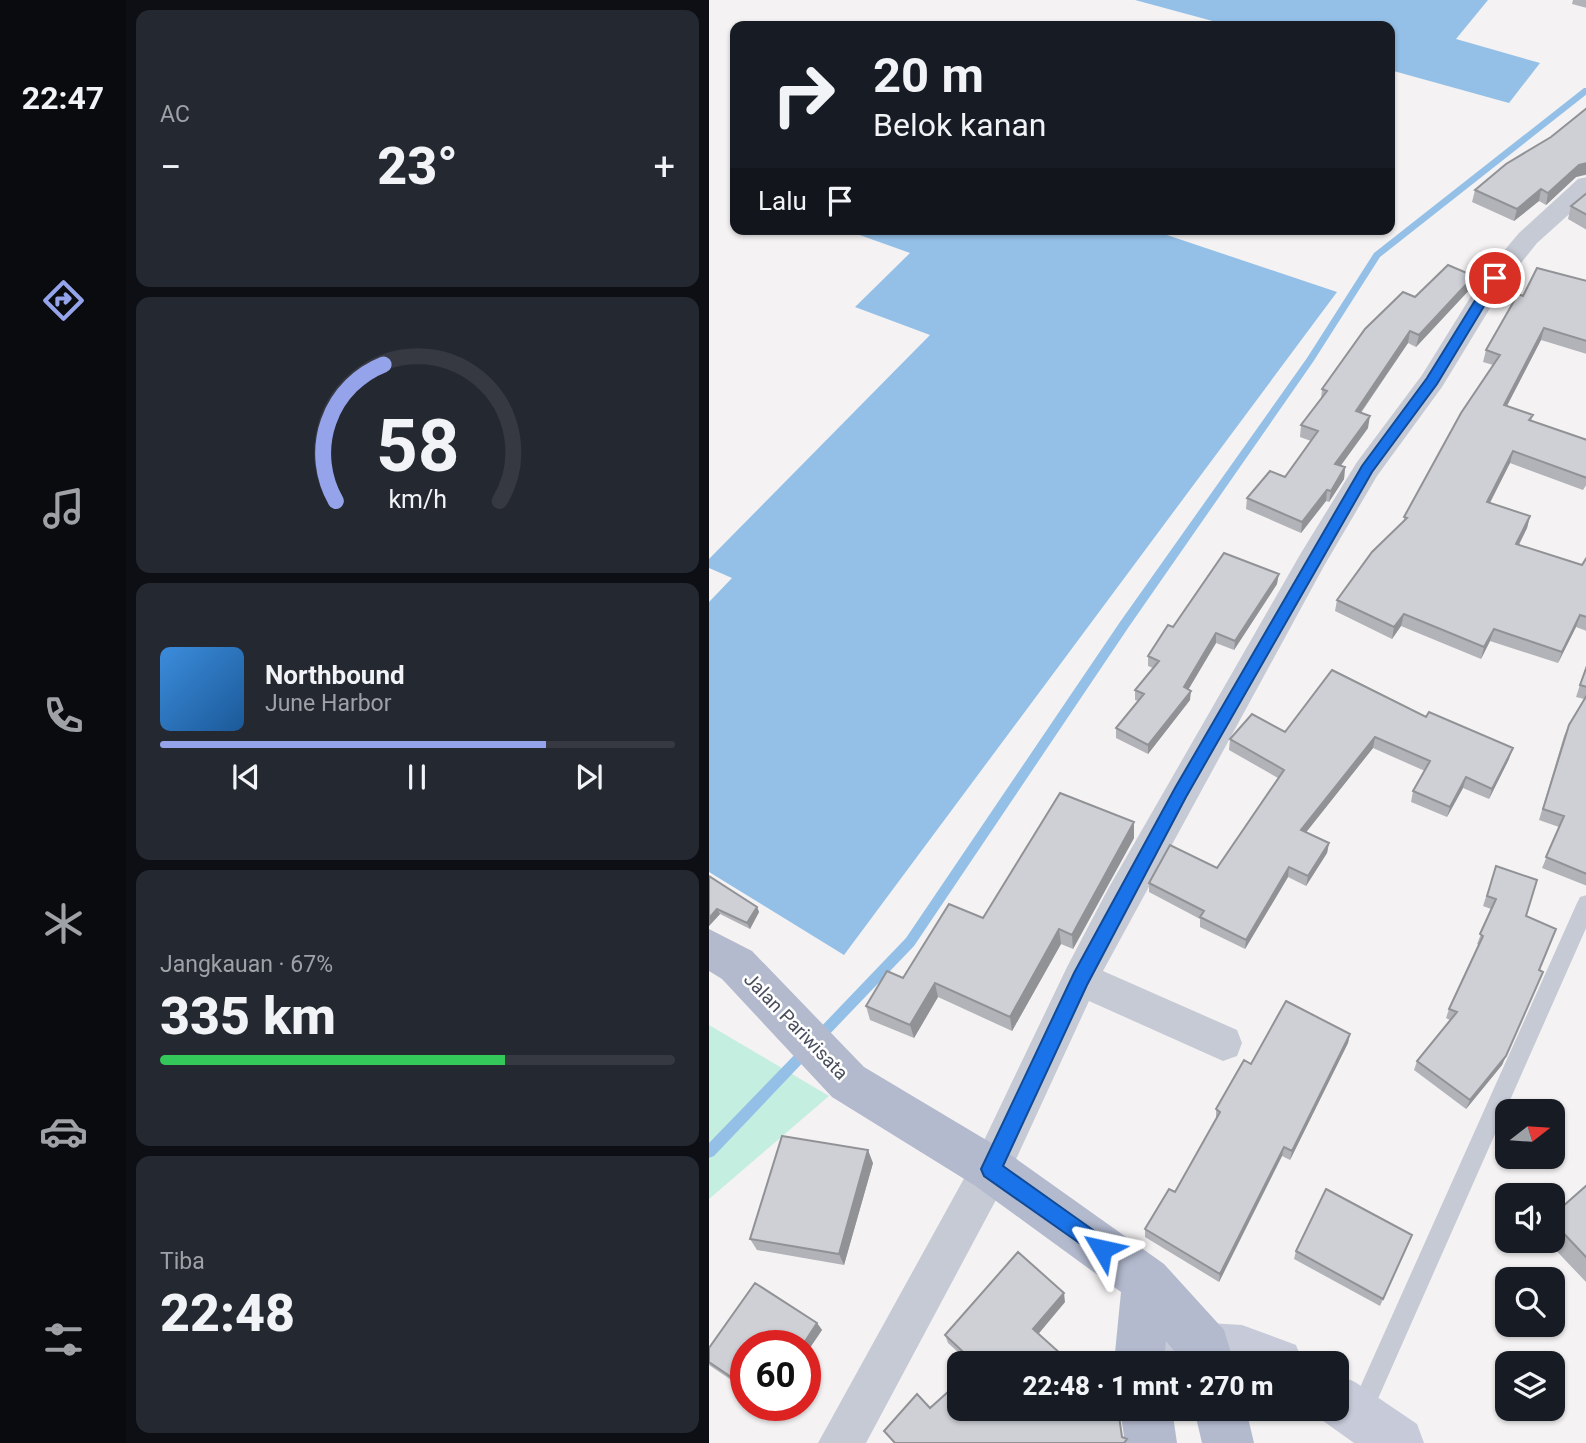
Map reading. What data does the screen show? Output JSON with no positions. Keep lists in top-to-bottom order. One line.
{"streets":{"main road":["Jalan Pariwisata"]},"north":"right","page":{"tabs":"22:47","tile":["AC",["Jangkauan · 67%","335 km"],["Tiba","22:48"]],"turn":["20 m","Belok kanan"],"heat":["−","23°","+"],"then":"Lalu","song":["Northbound","June Harbor"],"limit":"60","trip":"22:48 · 1 mnt · 270 m","gauge":["58","km/h"]}}
